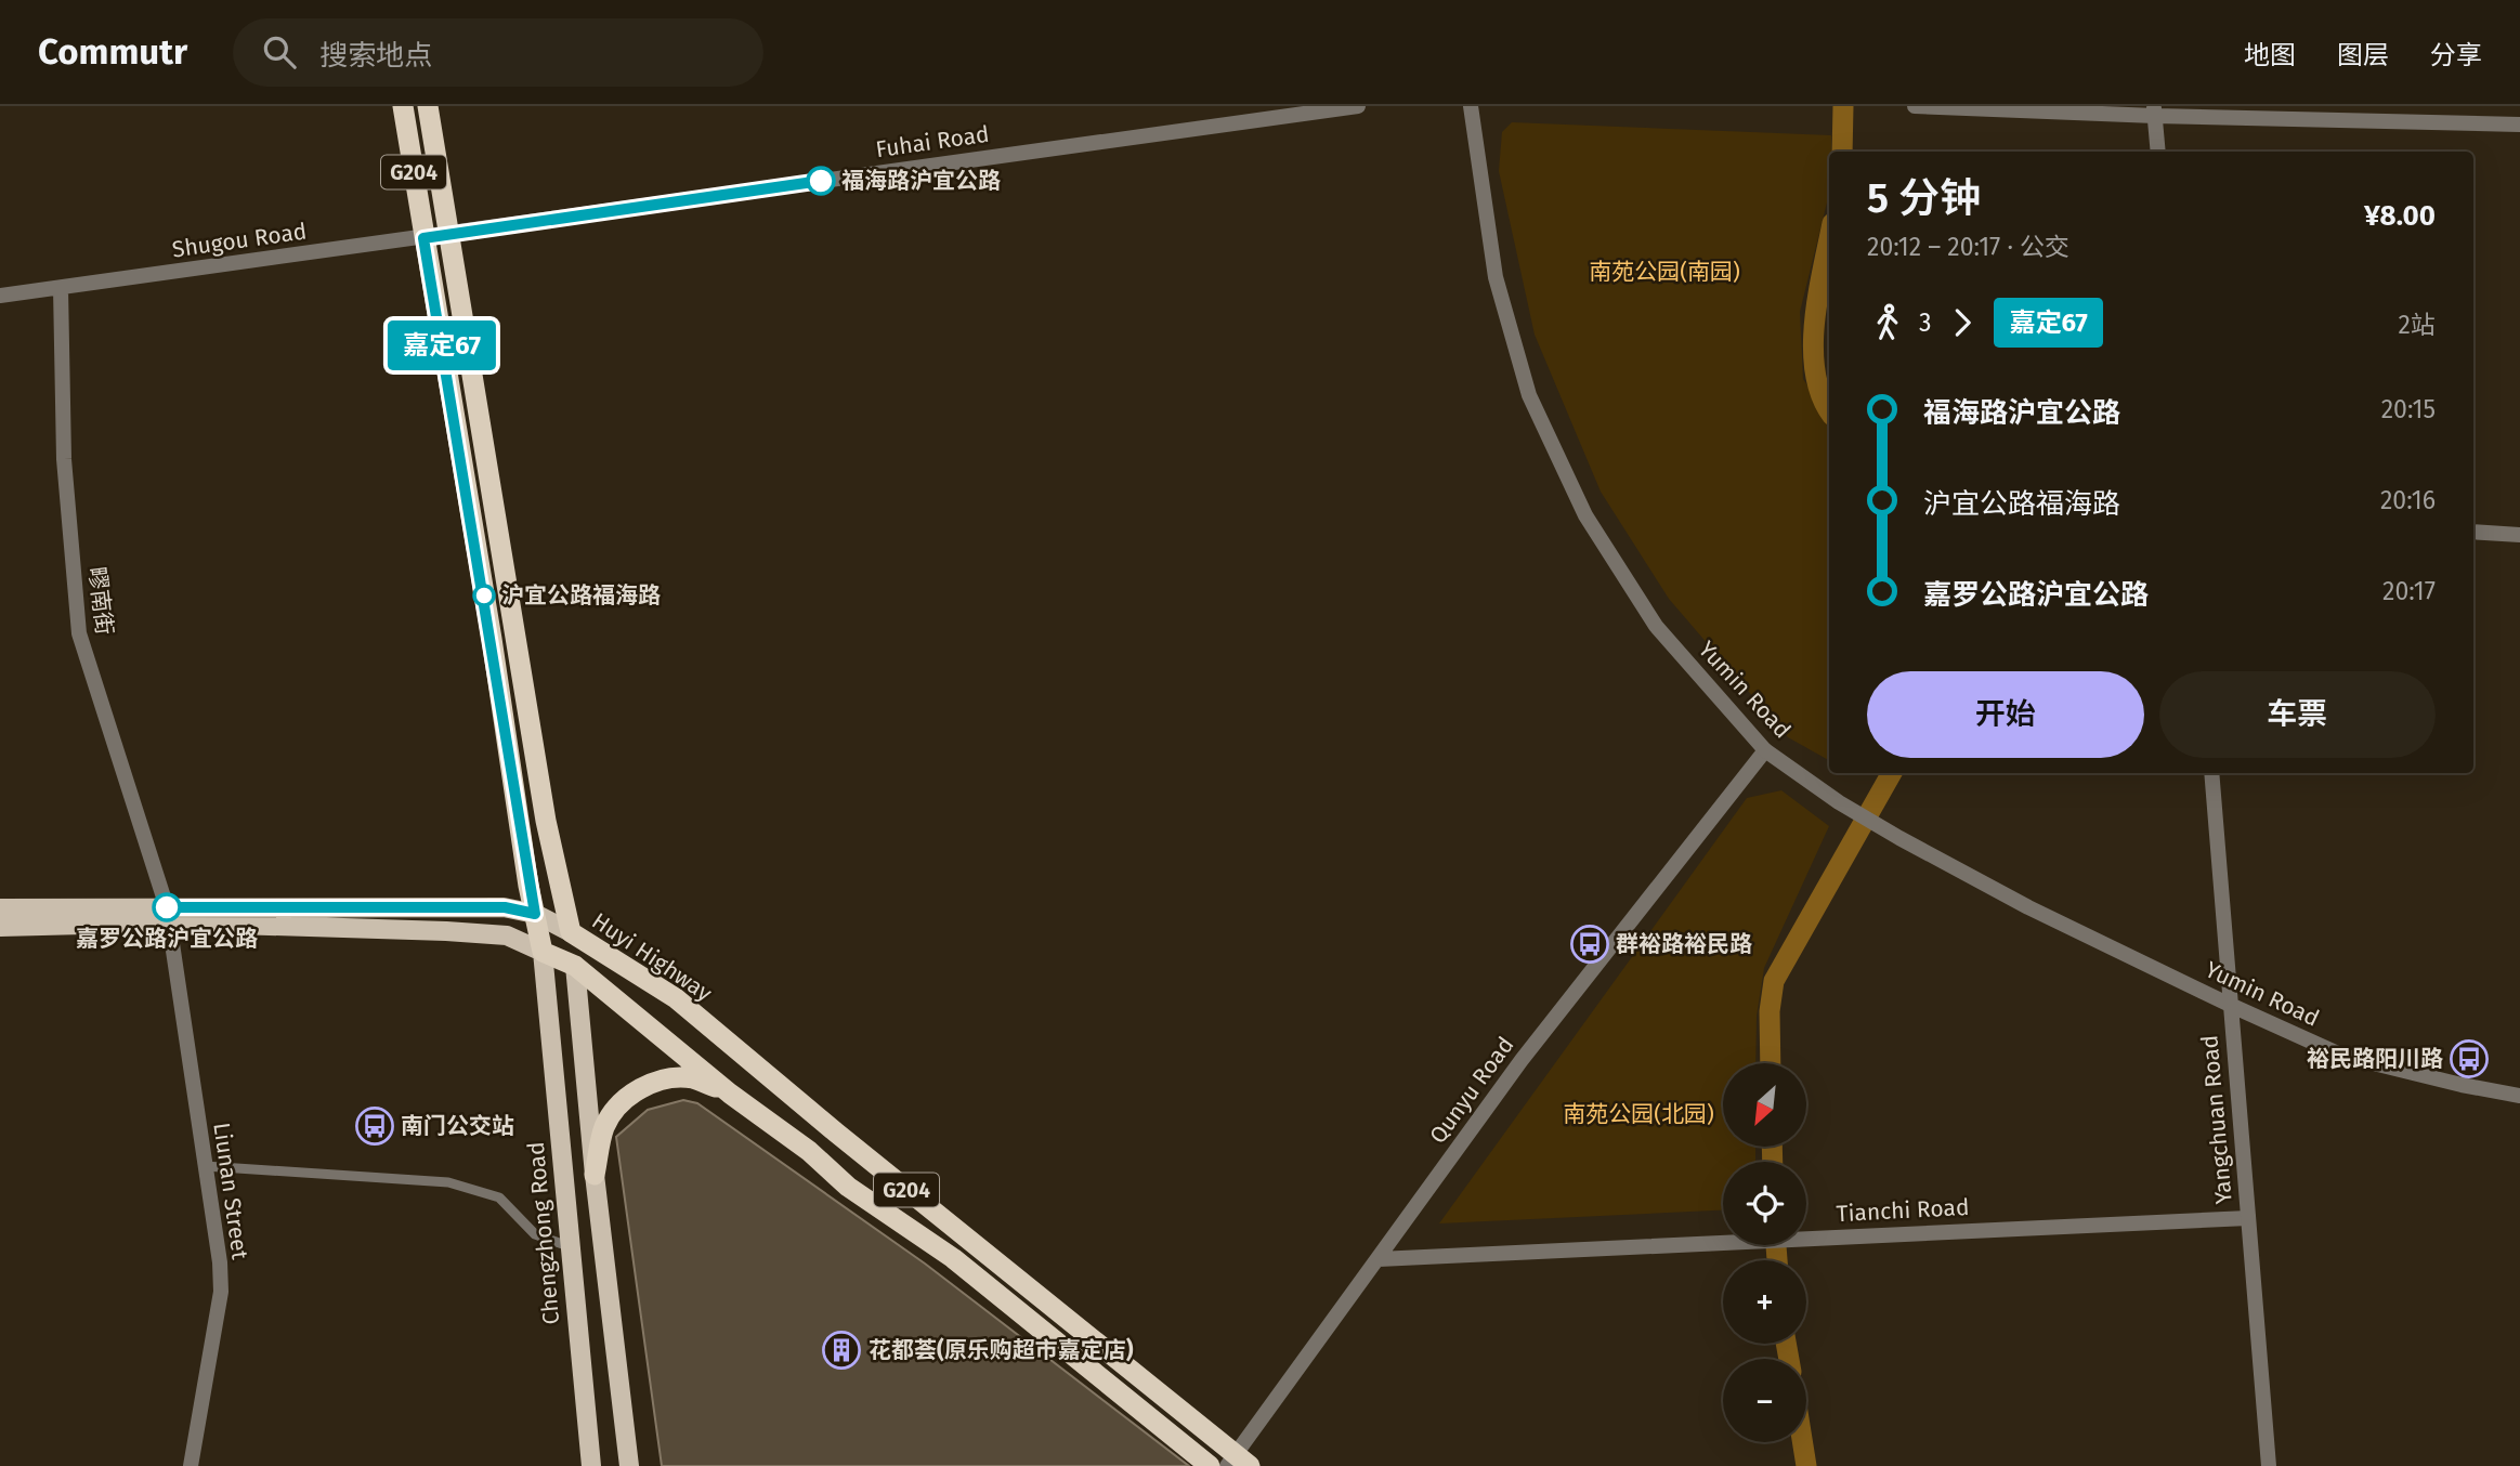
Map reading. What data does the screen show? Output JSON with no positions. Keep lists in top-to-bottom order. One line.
{"streets":{"highway":["G204","Huyi Highway"],"main road":["Chengzhong Road"],"street":["Fuhai Road","Shugou Road","疁南街","Yumin Road","Qunyu Road","Yangchuan Road","Liunan Street","Tianchi Road"]},"crossings":[["Fuhai Road","G204"],["Fuhai Road","Shugou Road"],["Fuhai Road","Huyi Highway"],["G204","Shugou Road"],["G204","Chengzhong Road"],["Shugou Road","疁南街"],["疁南街","Liunan Street"],["Yumin Road","Qunyu Road"],["Yumin Road","Yangchuan Road"],["Huyi Highway","Qunyu Road"],["Qunyu Road","Tianchi Road"],["Yangchuan Road","Tianchi Road"]],"parks":["南苑公园(南园)","南苑公园(北园)"],"places":{"other":["福海路沪宜公路","沪宜公路福海路","嘉罗公路沪宜公路"],"bus stop":["群裕路裕民路","裕民路阳川路","南门公交站"],"building":["花都荟(原乐购超市嘉定店)"]},"lines":["bus line 嘉定67"],"north":"bottom left","page":{"header":"Commutr","search":"搜索地点","nav":["地图","图层","分享"],"on_map":"嘉定67","heading":["5 分钟","20:12 – 20:17 · 公交","¥8.00"],"legs":["3","嘉定67","2站"],"list":[{"name":"福海路沪宜公路","value":"20:15"},{"name":"沪宜公路福海路","value":"20:16"},{"name":"嘉罗公路沪宜公路","value":"20:17"}],"buttons":["开始","车票"],"map_buttons":["+","−"]}}
